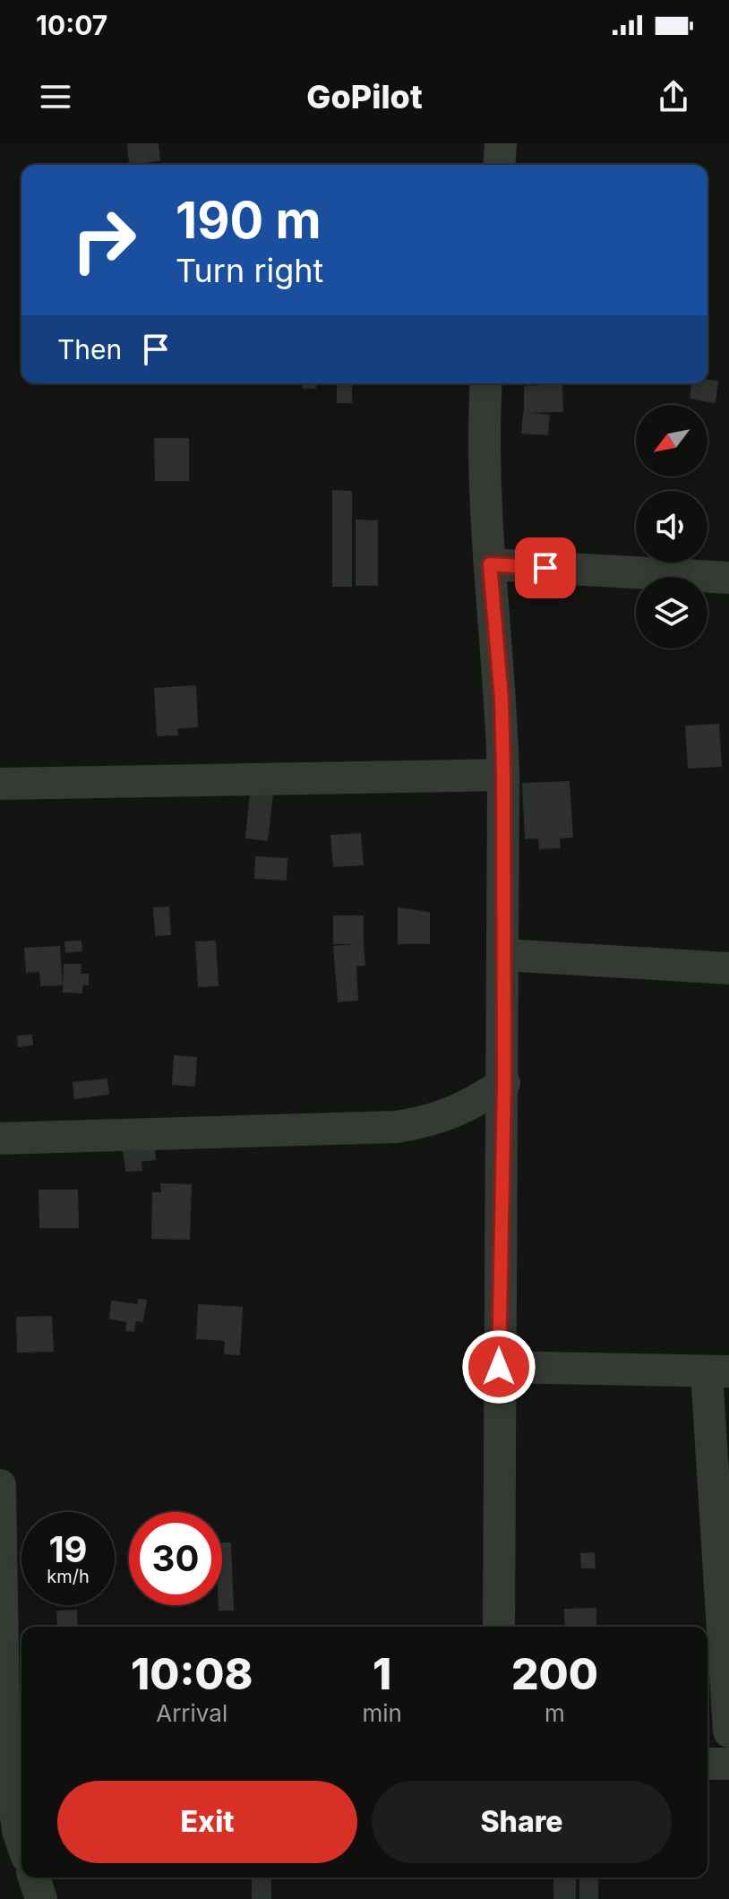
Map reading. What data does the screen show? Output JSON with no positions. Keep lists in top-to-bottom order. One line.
{"north":"bottom left","page":{"status":"10:07","header":"GoPilot","turn":["190 m","Turn right"],"then":"Then","speed":"19 km/h","limit":"30","eta":["10:08","Arrival","1","min","200","m"],"buttons":["Exit","Share"]}}
